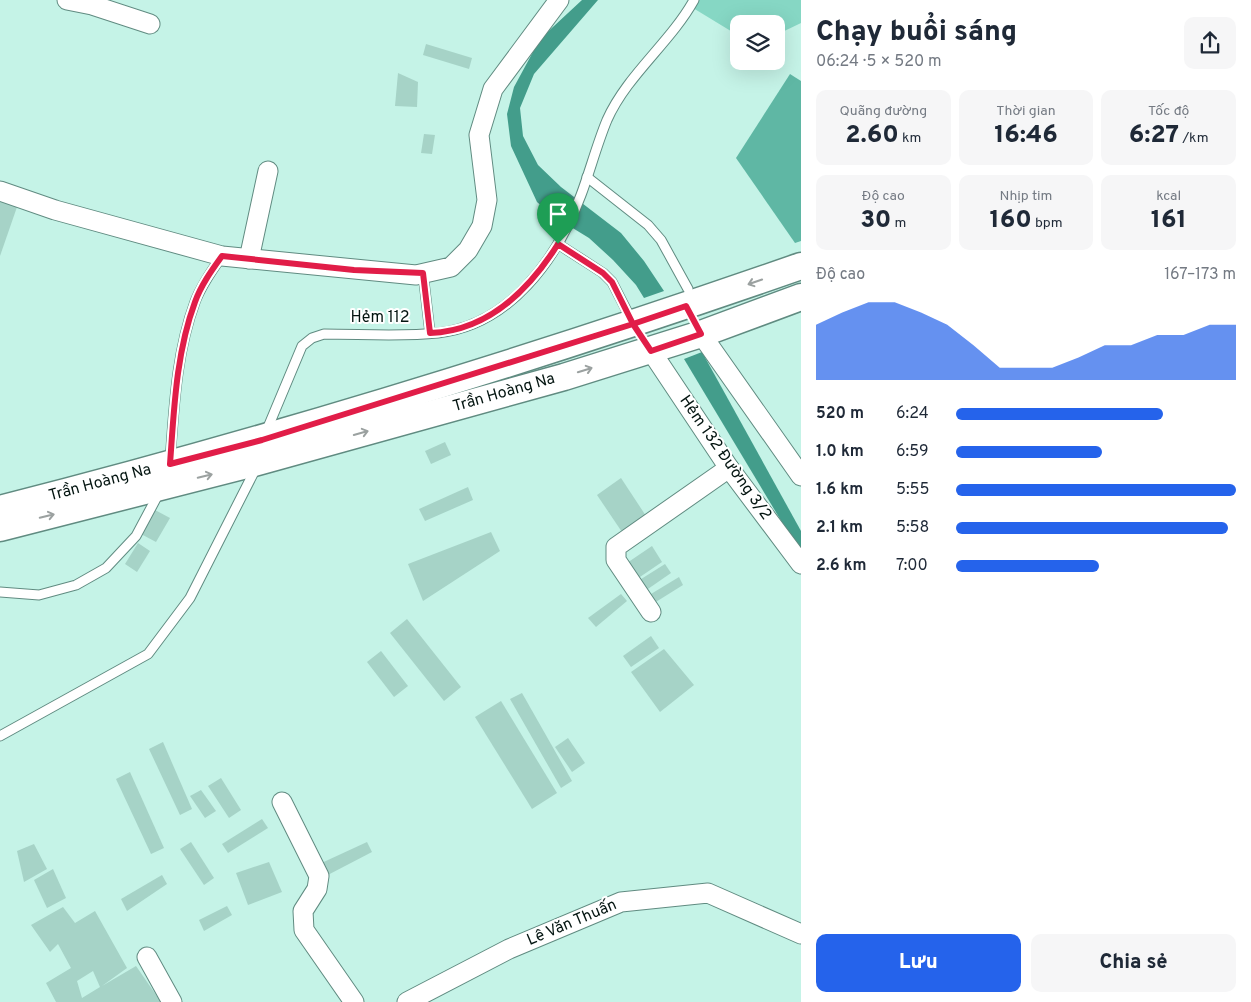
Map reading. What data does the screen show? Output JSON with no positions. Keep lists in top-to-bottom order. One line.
{"streets":{"main road":["Trần Hoàng Na"],"street":["Hẻm 132 Đường 3/2","Lê Văn Thuấn"],"lane":["Hẻm 112"]},"crossings":[["Hẻm 112","Trần Hoàng Na"],["Trần Hoàng Na","Hẻm 132 Đường 3/2"]],"page":{"heading":["Chạy buổi sáng","06:24 · 5 × 520 m"],"stats":[["Quãng đường","2.60 km"],["Thời gian","16:46"],["Tốc độ","6:27 /km"],["Độ cao","30 m"],["Nhịp tim","160 bpm"],["kcal","161"]],"chart":["Độ cao","167–173 m"],"list":[{"name":"520 m","note":"6:24"},{"name":"1.0 km","note":"6:59"},{"name":"1.6 km","note":"5:55"},{"name":"2.1 km","note":"5:58"},{"name":"2.6 km","note":"7:00"}],"buttons":["Lưu","Chia sẻ"]}}
